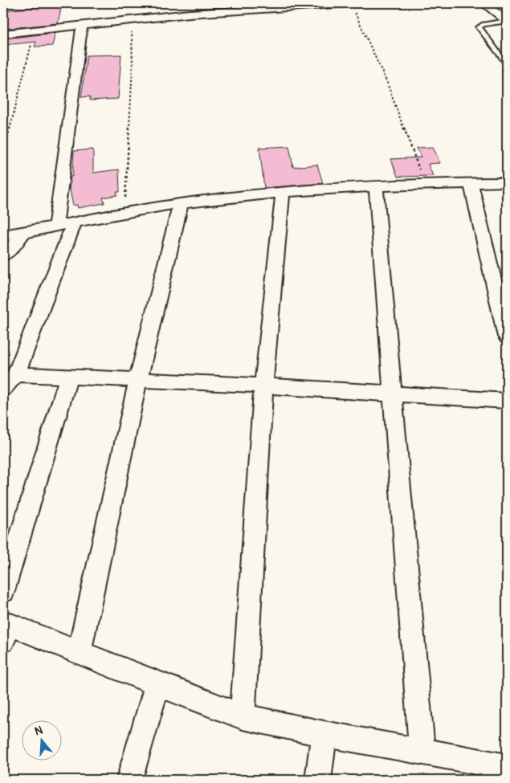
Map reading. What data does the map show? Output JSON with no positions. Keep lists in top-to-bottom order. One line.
{"north":"top"}
